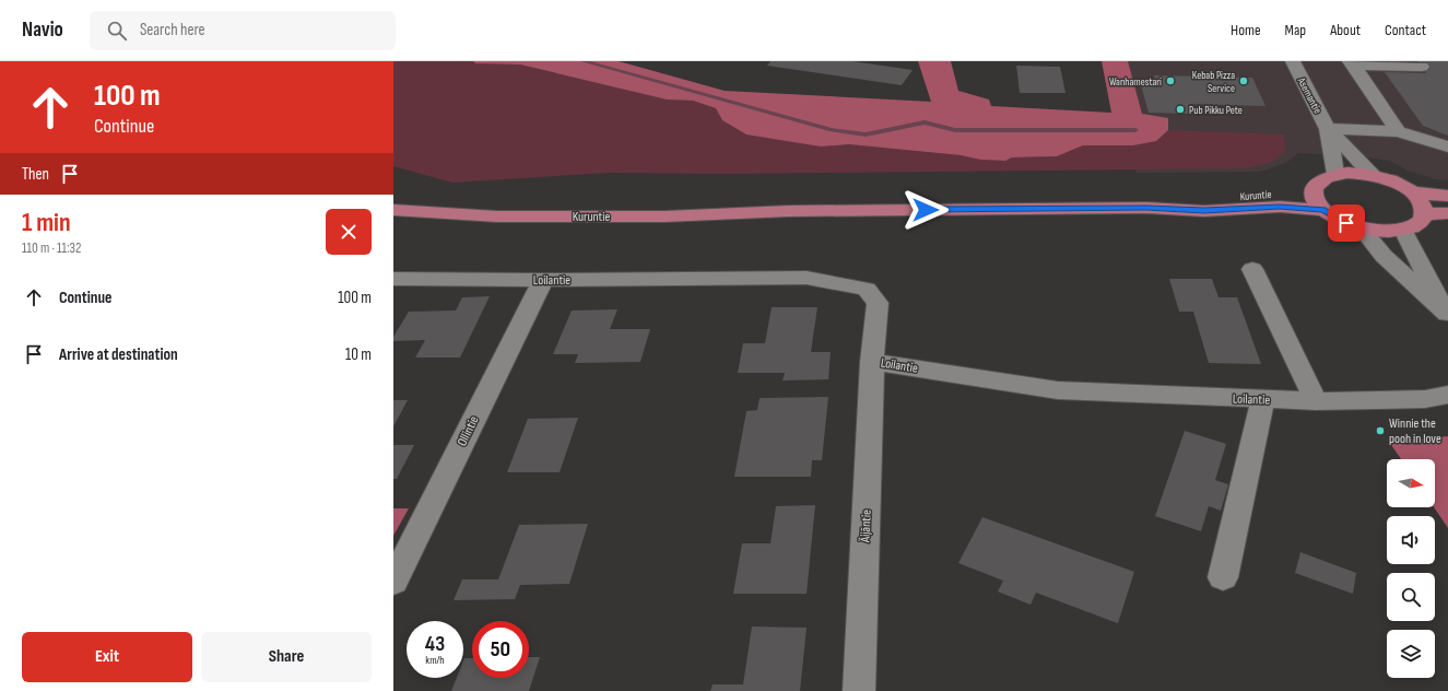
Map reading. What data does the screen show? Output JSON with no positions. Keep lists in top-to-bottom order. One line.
{"streets":{"main road":["Kuruntie"],"street":["Asemantie","Loilantie","Ollintie","Äijäntie"]},"crossings":[["Loilantie","Ollintie"],["Loilantie","Äijäntie"]],"places":["Wanhamestari","Kebab Pizza Service","Pub Pikku Pete","Winnie the pooh in love"],"north":"right","page":{"header":"Navio","search":"Search here","nav":["Home","Map","About","Contact"],"turn":["100 m","Continue"],"then":"Then","heading":["1 min","110 m · 11:32"],"list":[{"name":"Continue","value":"100 m"},{"name":"Arrive at destination","value":"10 m"}],"speed":"43 km/h","limit":"50","buttons":["Exit","Share"]}}
